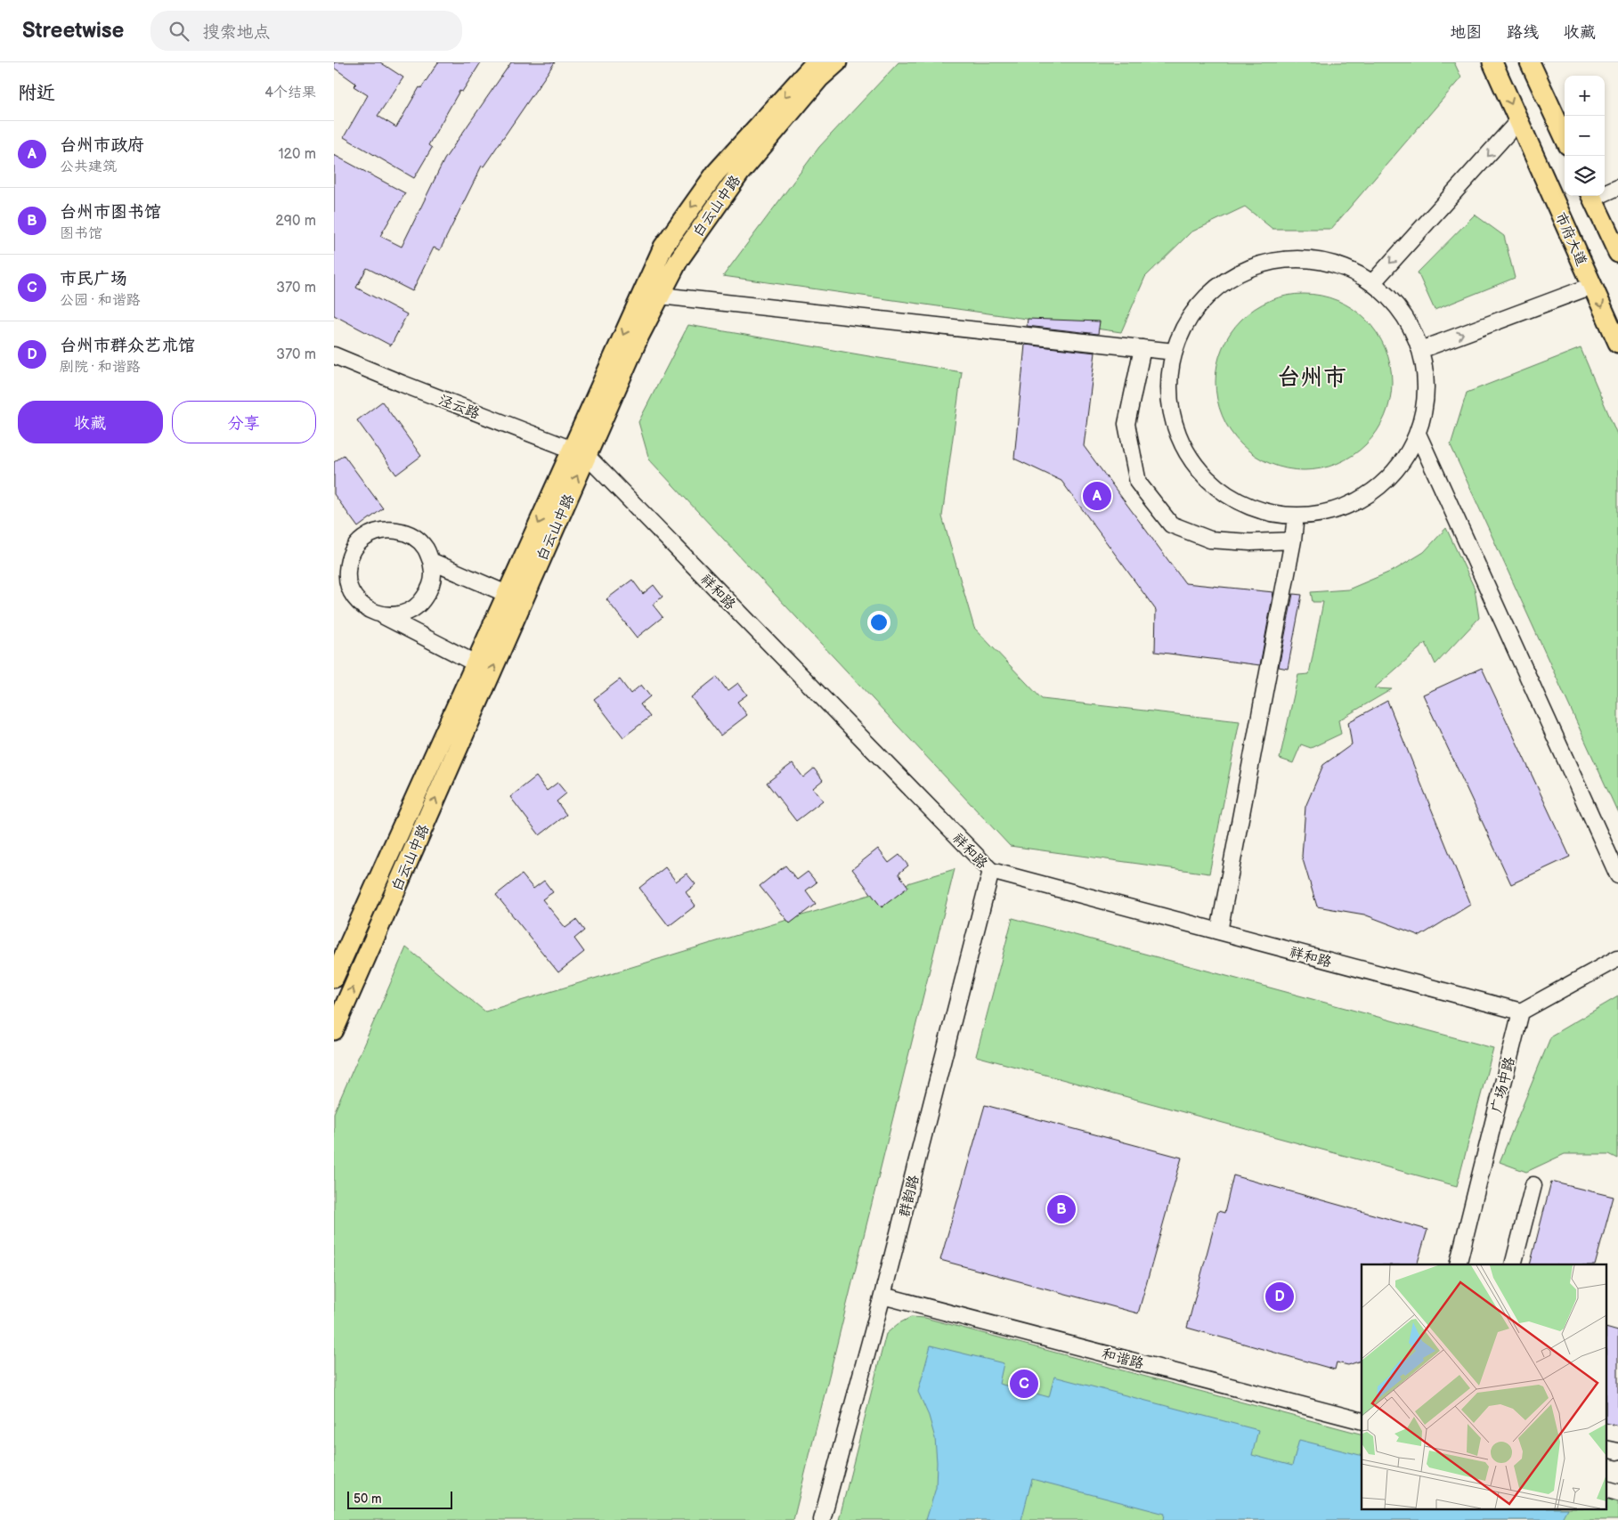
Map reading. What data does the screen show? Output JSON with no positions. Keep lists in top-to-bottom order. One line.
{"streets":{"main road":["白云山中路","市府大道"],"street":["泾云路","祥和路","广场中路","群韵路","和谐路"]},"crossings":[["白云山中路","泾云路"],["白云山中路","祥和路"],["泾云路","祥和路"],["祥和路","广场中路"],["祥和路","群韵路"],["群韵路","和谐路"]],"districts":["台州市"],"scale_bar":"50 m","page":{"header":"Streetwise","search":"搜索地点","nav":["地图","路线","收藏"],"heading":["附近","4个结果"],"map_buttons":["+","−"],"list":[{"mark":"A","name":"台州市政府","note":"公共建筑","value":"120 m"},{"mark":"B","name":"台州市图书馆","note":"图书馆","value":"290 m"},{"mark":"C","name":"市民广场","note":"公园 · 和谐路","value":"370 m"},{"mark":"D","name":"台州市群众艺术馆","note":"剧院 · 和谐路","value":"370 m"}],"buttons":["收藏","分享"],"pins":["A","B","D","C"],"scale":"50 m"}}
